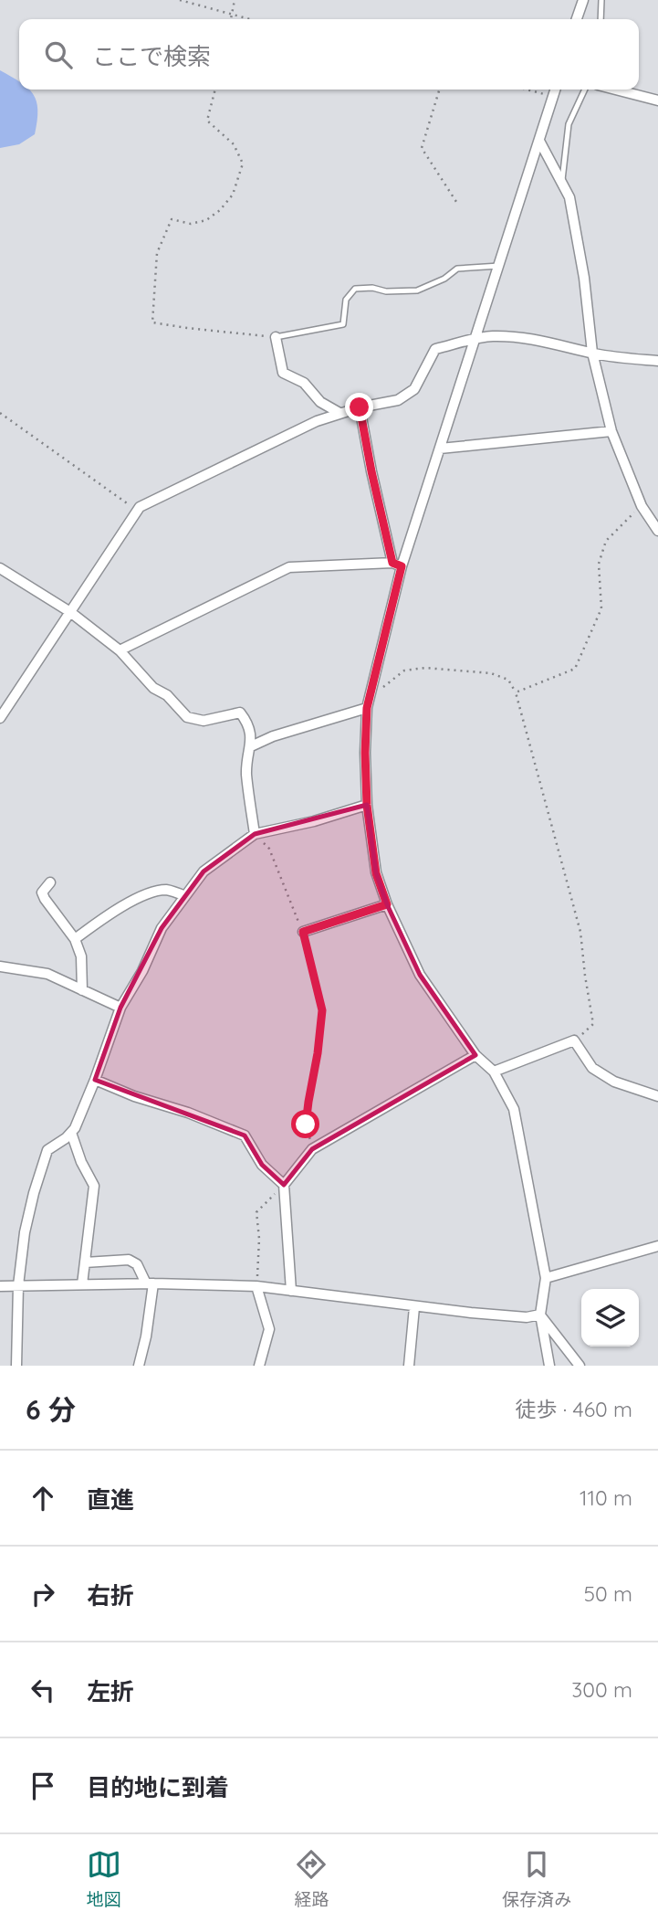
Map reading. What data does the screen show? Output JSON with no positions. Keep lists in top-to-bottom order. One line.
{"page":{"search":"ここで検索","heading":["6 分","徒歩 · 460 m"],"list":[["直進","110 m"],["右折","50 m"],["左折","300 m"],"目的地に到着"],"nav":["地図","経路","保存済み"]}}
